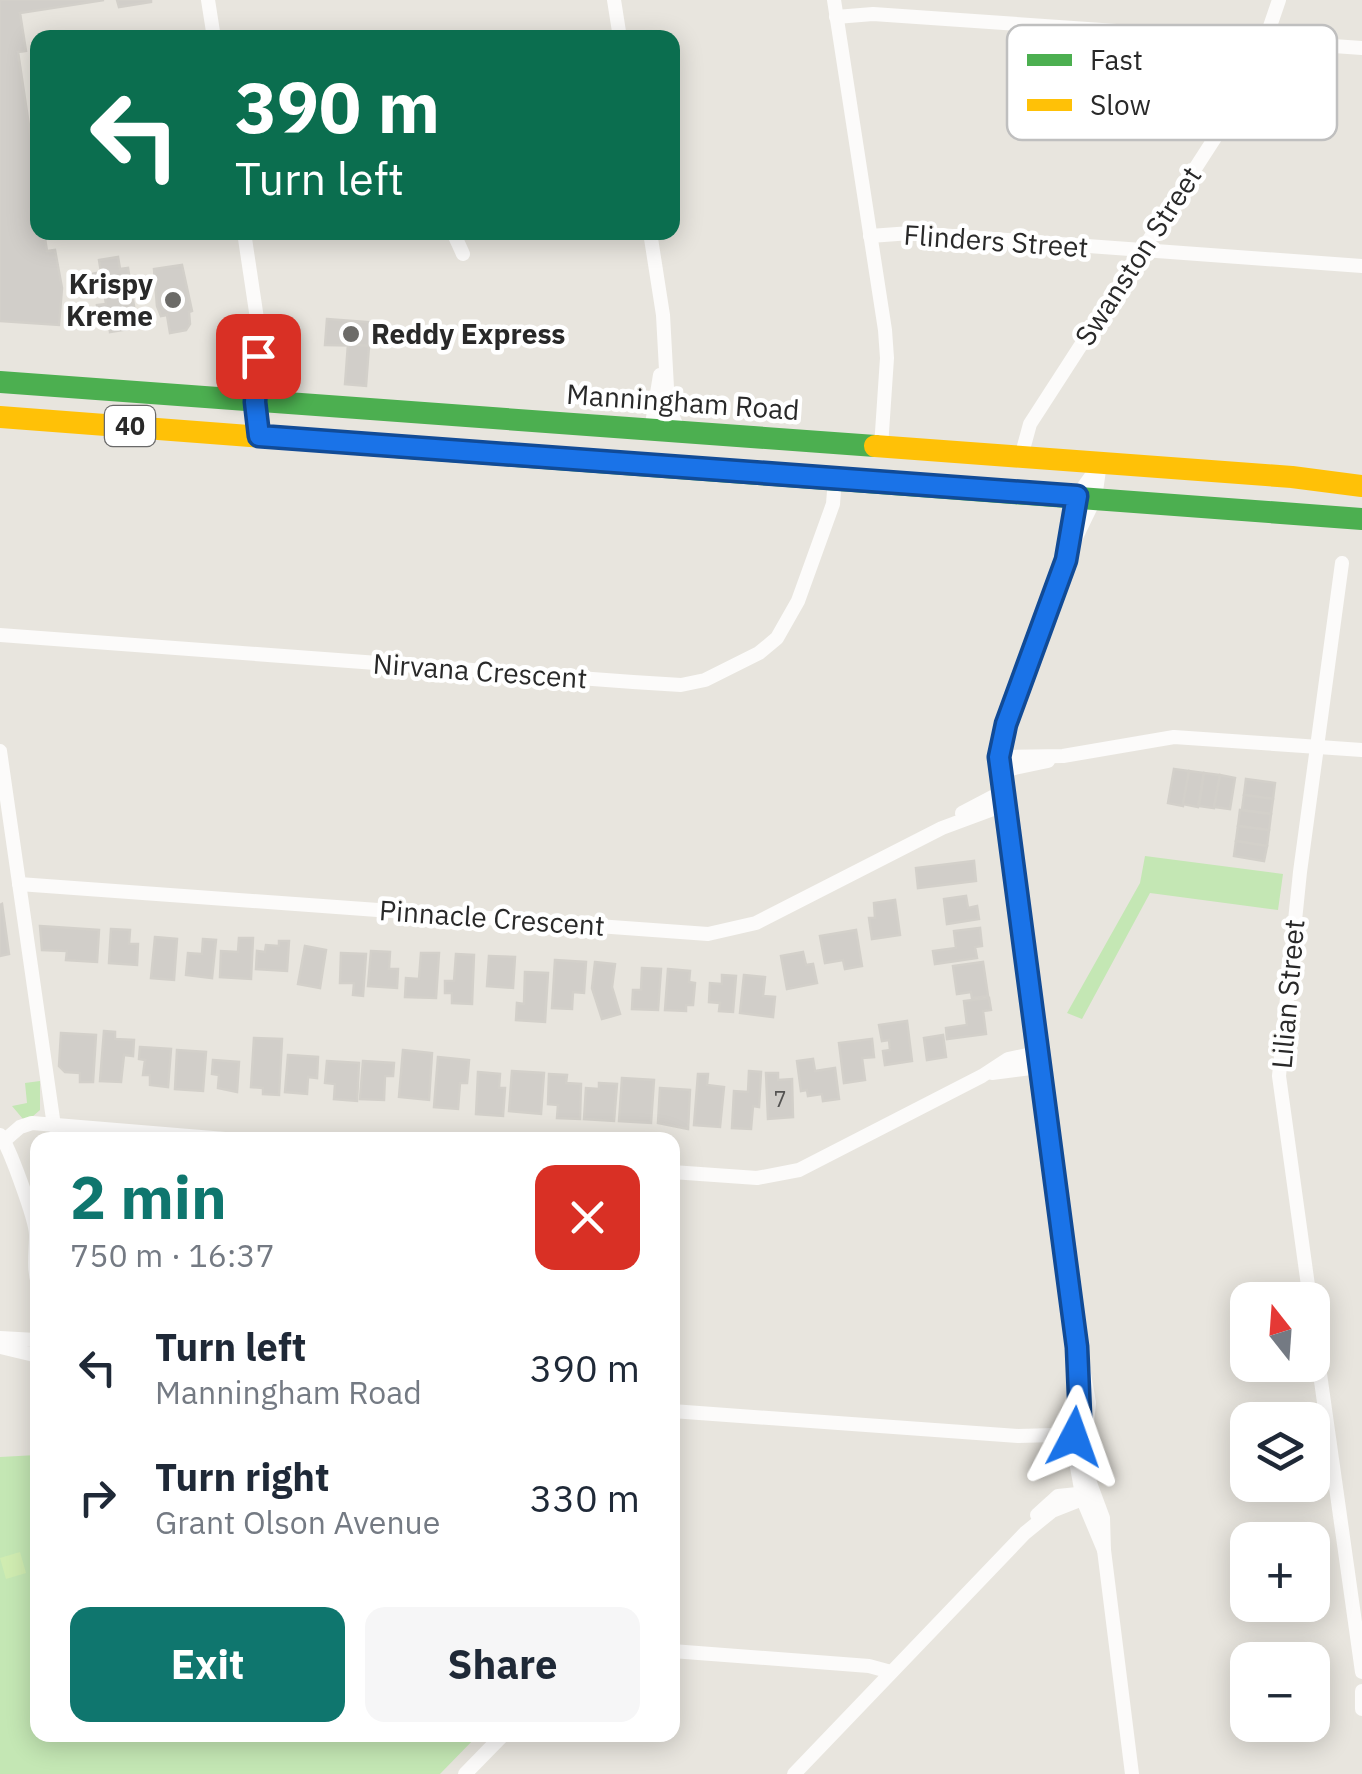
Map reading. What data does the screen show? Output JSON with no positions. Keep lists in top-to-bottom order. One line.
{"streets":{"main road":["Manningham Road","40"],"street":["Flinders Street","Swanston Street","Nirvana Crescent","Pinnacle Crescent","Lilian Street"]},"crossings":[["Flinders Street","Swanston Street"],["Swanston Street","Manningham Road"],["40","Nirvana Crescent"]],"places":["Krispy Kreme","Reddy Express"],"house_numbers":["7"],"legend":["Fast","Slow"],"north":"top","page":{"turn":["390 m","Turn left"],"heading":["2 min","750 m · 16:37"],"map_buttons":["+","−"],"list":[{"name":"Turn left","note":"Manningham Road","value":"390 m"},{"name":"Turn right","note":"Grant Olson Avenue","value":"330 m"}],"buttons":["Exit","Share"]}}
